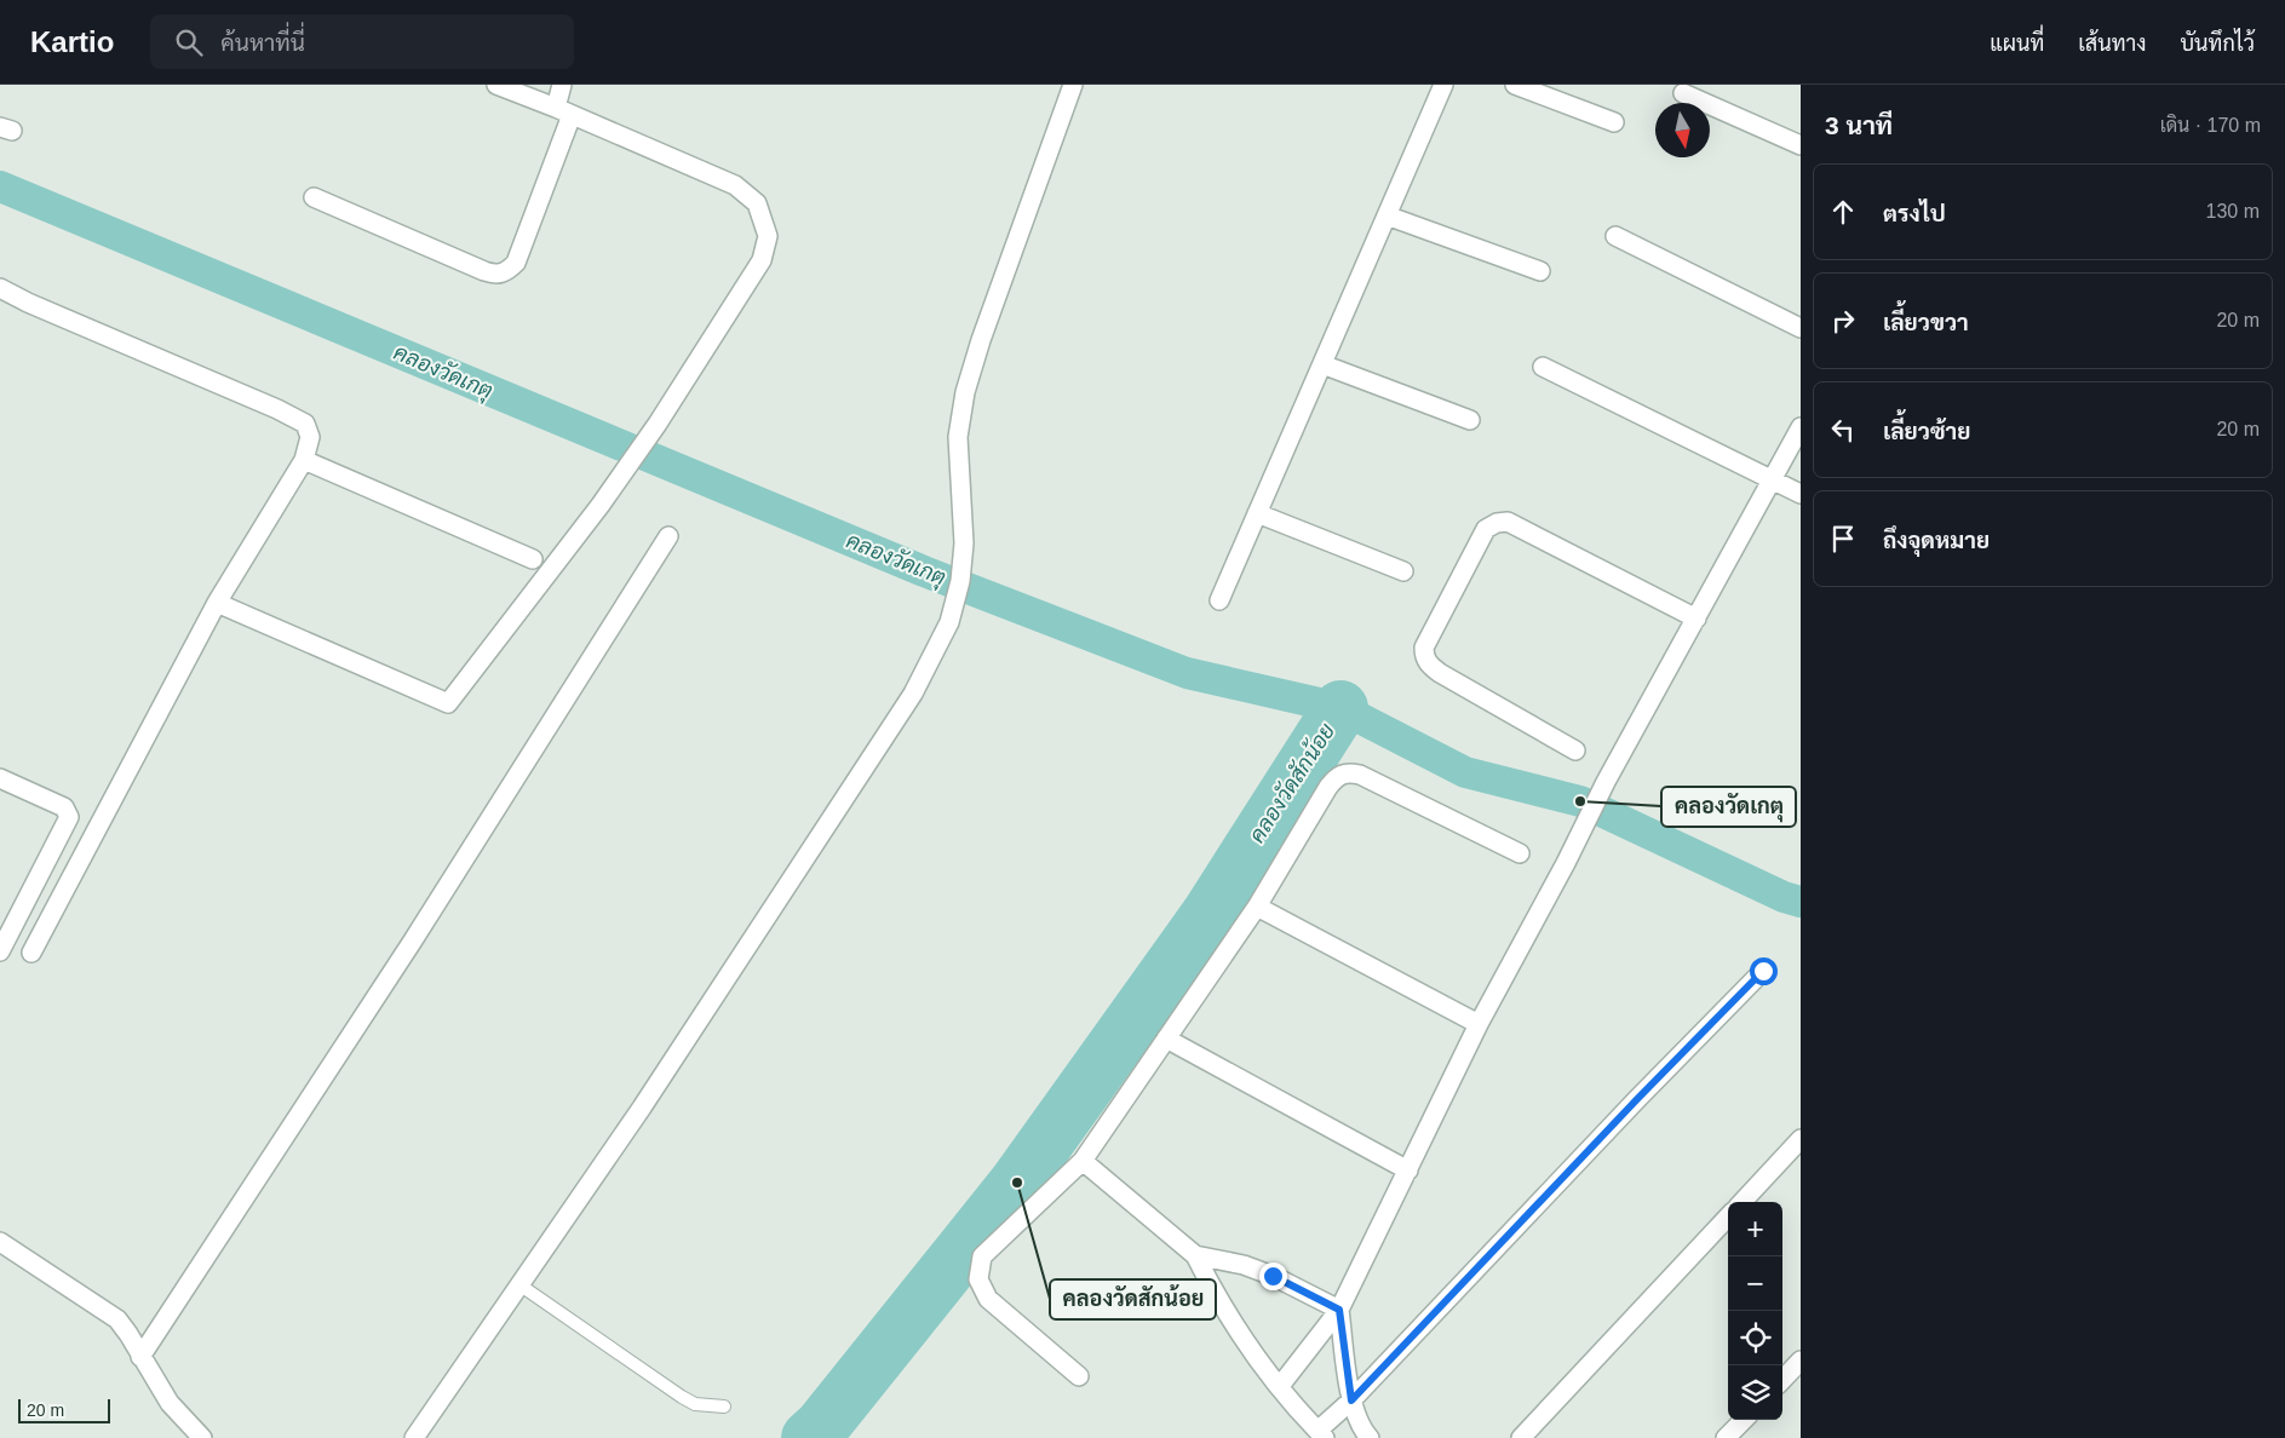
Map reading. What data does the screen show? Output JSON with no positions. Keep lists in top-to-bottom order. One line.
{"water":["คลองวัดเกตุ","คลองวัดสักน้อย"],"places":["คลองวัดเกตุ","คลองวัดสักน้อย"],"scale_bar":"20 m","north":"bottom","page":{"header":"Kartio","search":"ค้นหาที่นี่","nav":["แผนที่","เส้นทาง","บันทึกไว้"],"heading":["3 นาที","เดิน · 170 m"],"list":[["ตรงไป","130 m"],["เลี้ยวขวา","20 m"],["เลี้ยวซ้าย","20 m"],"ถึงจุดหมาย"],"map_buttons":["+","−"],"scale":"20 m"}}
